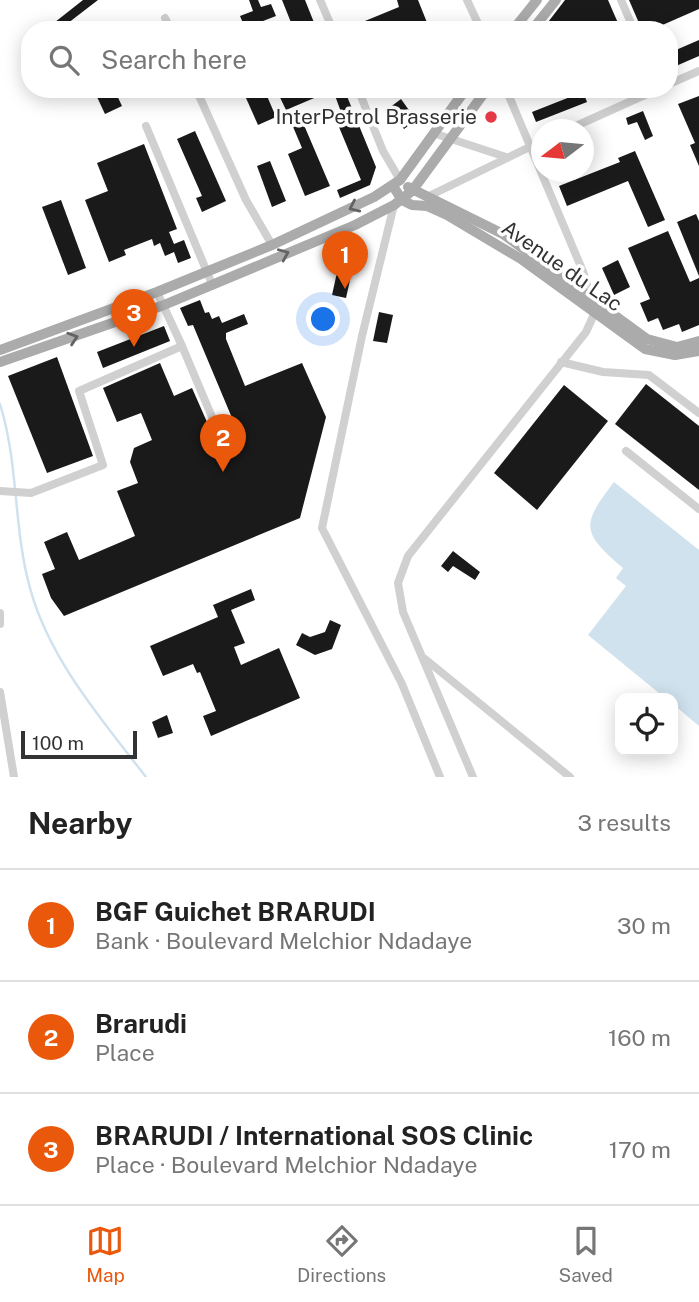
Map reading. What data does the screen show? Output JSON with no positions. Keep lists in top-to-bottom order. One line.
{"streets":{"main road":["Avenue du Lac"]},"places":["InterPetrol Brasserie"],"scale_bar":"100 m","north":"left","page":{"search":"Search here","pins":["1","3","2"],"scale":"100 m","heading":["Nearby","3 results"],"list":[{"mark":"1","name":"BGF Guichet BRARUDI","note":"Bank · Boulevard Melchior Ndadaye","value":"30 m"},{"mark":"2","name":"Brarudi","note":"Place","value":"160 m"},{"mark":"3","name":"BRARUDI / International SOS Clinic","note":"Place · Boulevard Melchior Ndadaye","value":"170 m"}],"nav":["Map","Directions","Saved"]}}
